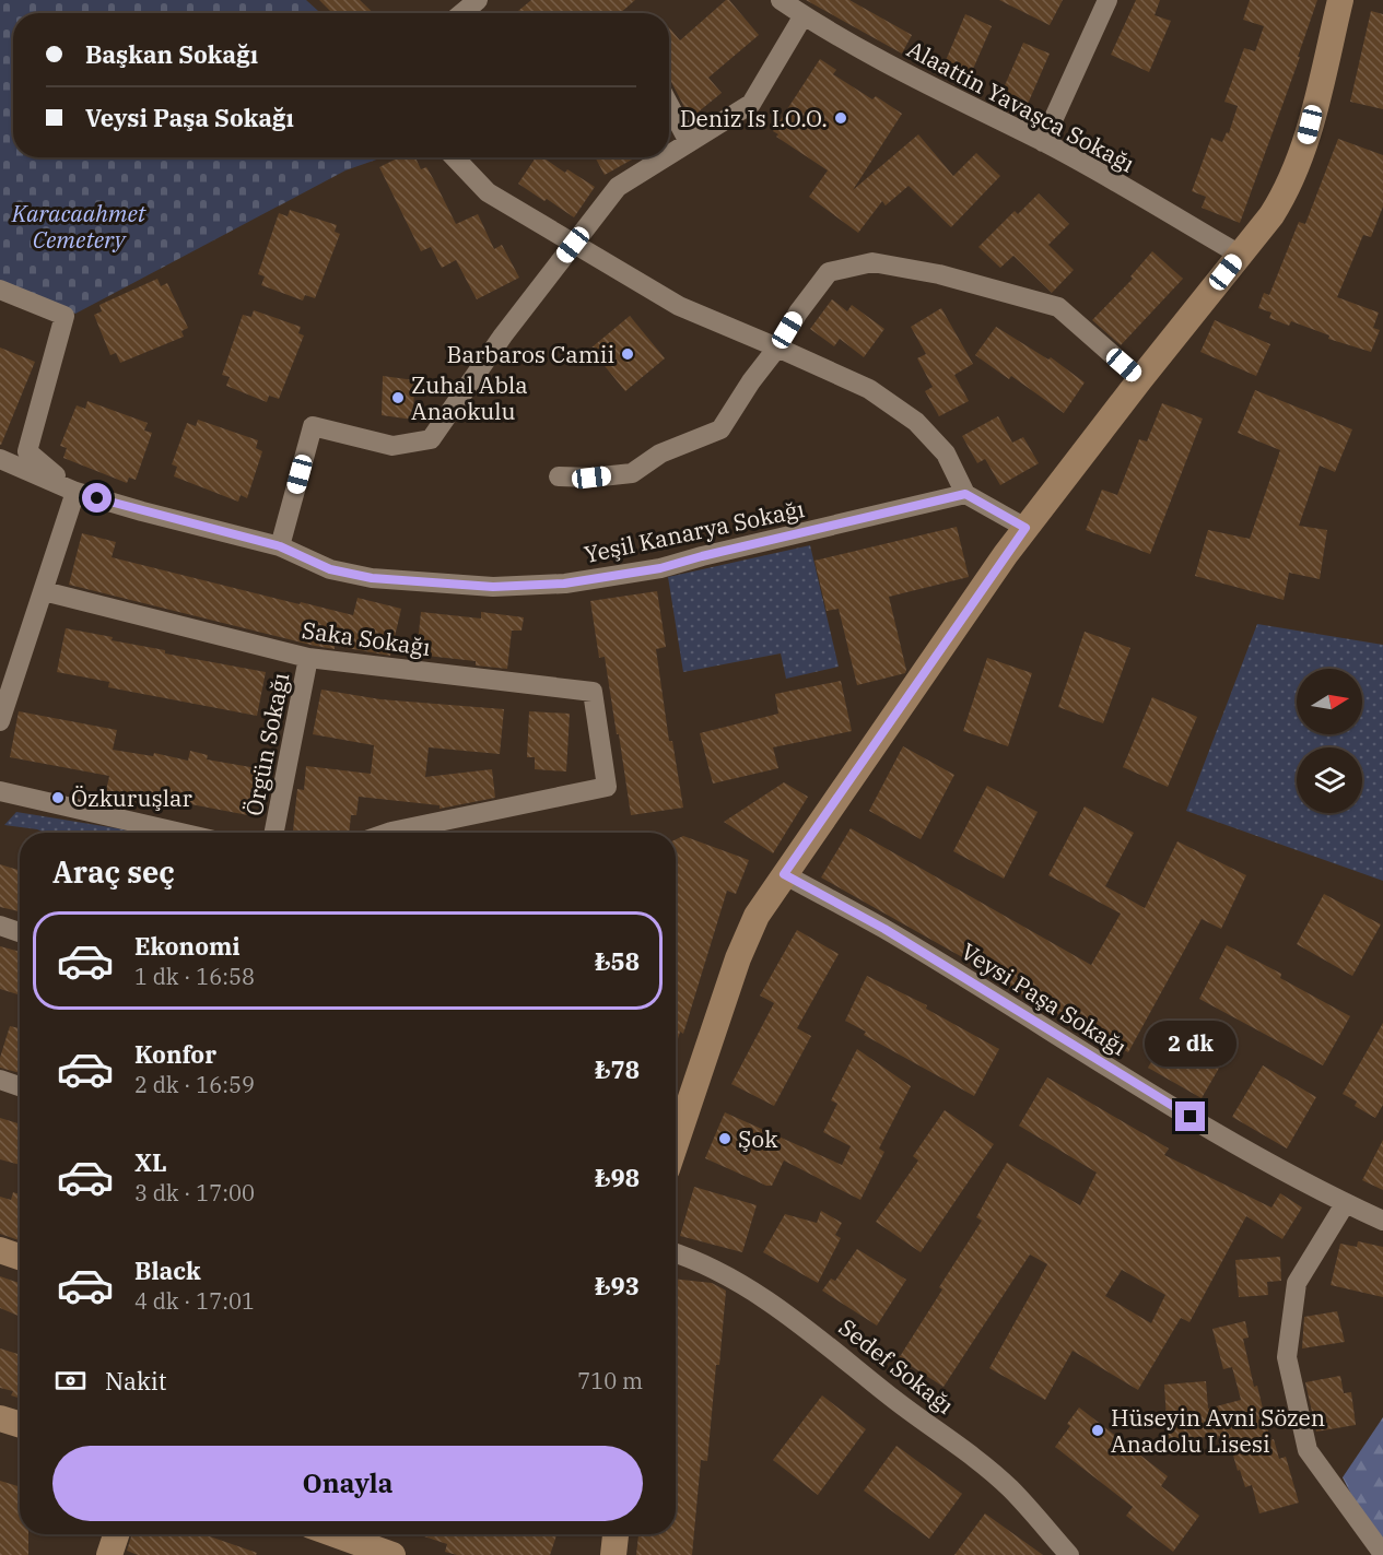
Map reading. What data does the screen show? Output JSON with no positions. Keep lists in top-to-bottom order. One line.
{"streets":{"street":["Alaattin Yavaşca Sokağı","Yeşil Kanarya Sokağı","Saka Sokağı","Örgün Sokağı","Veysi Paşa Sokağı","Sedef Sokağı"]},"crossings":[["Saka Sokağı","Örgün Sokağı"]],"parks":["Karacaahmet Cemetery"],"places":["Deniz Is I.O.O.","Barbaros Camii","Zuhal Abla Anaokulu","Özkuruşlar","Şok","Hüseyin Avni Sözen Anadolu Lisesi"],"north":"right","page":{"banner":["Başkan Sokağı","Veysi Paşa Sokağı"],"heading":"Araç seç","list":[{"name":"Ekonomi","note":"1 dk · 16:58","value":"₺58"},{"name":"Konfor","note":"2 dk · 16:59","value":"₺78"},{"name":"XL","note":"3 dk · 17:00","value":"₺98"},{"name":"Black","note":"4 dk · 17:01","value":"₺93"}],"bubble":"2 dk","pay":["Nakit","710 m"],"buttons":"Onayla"}}
